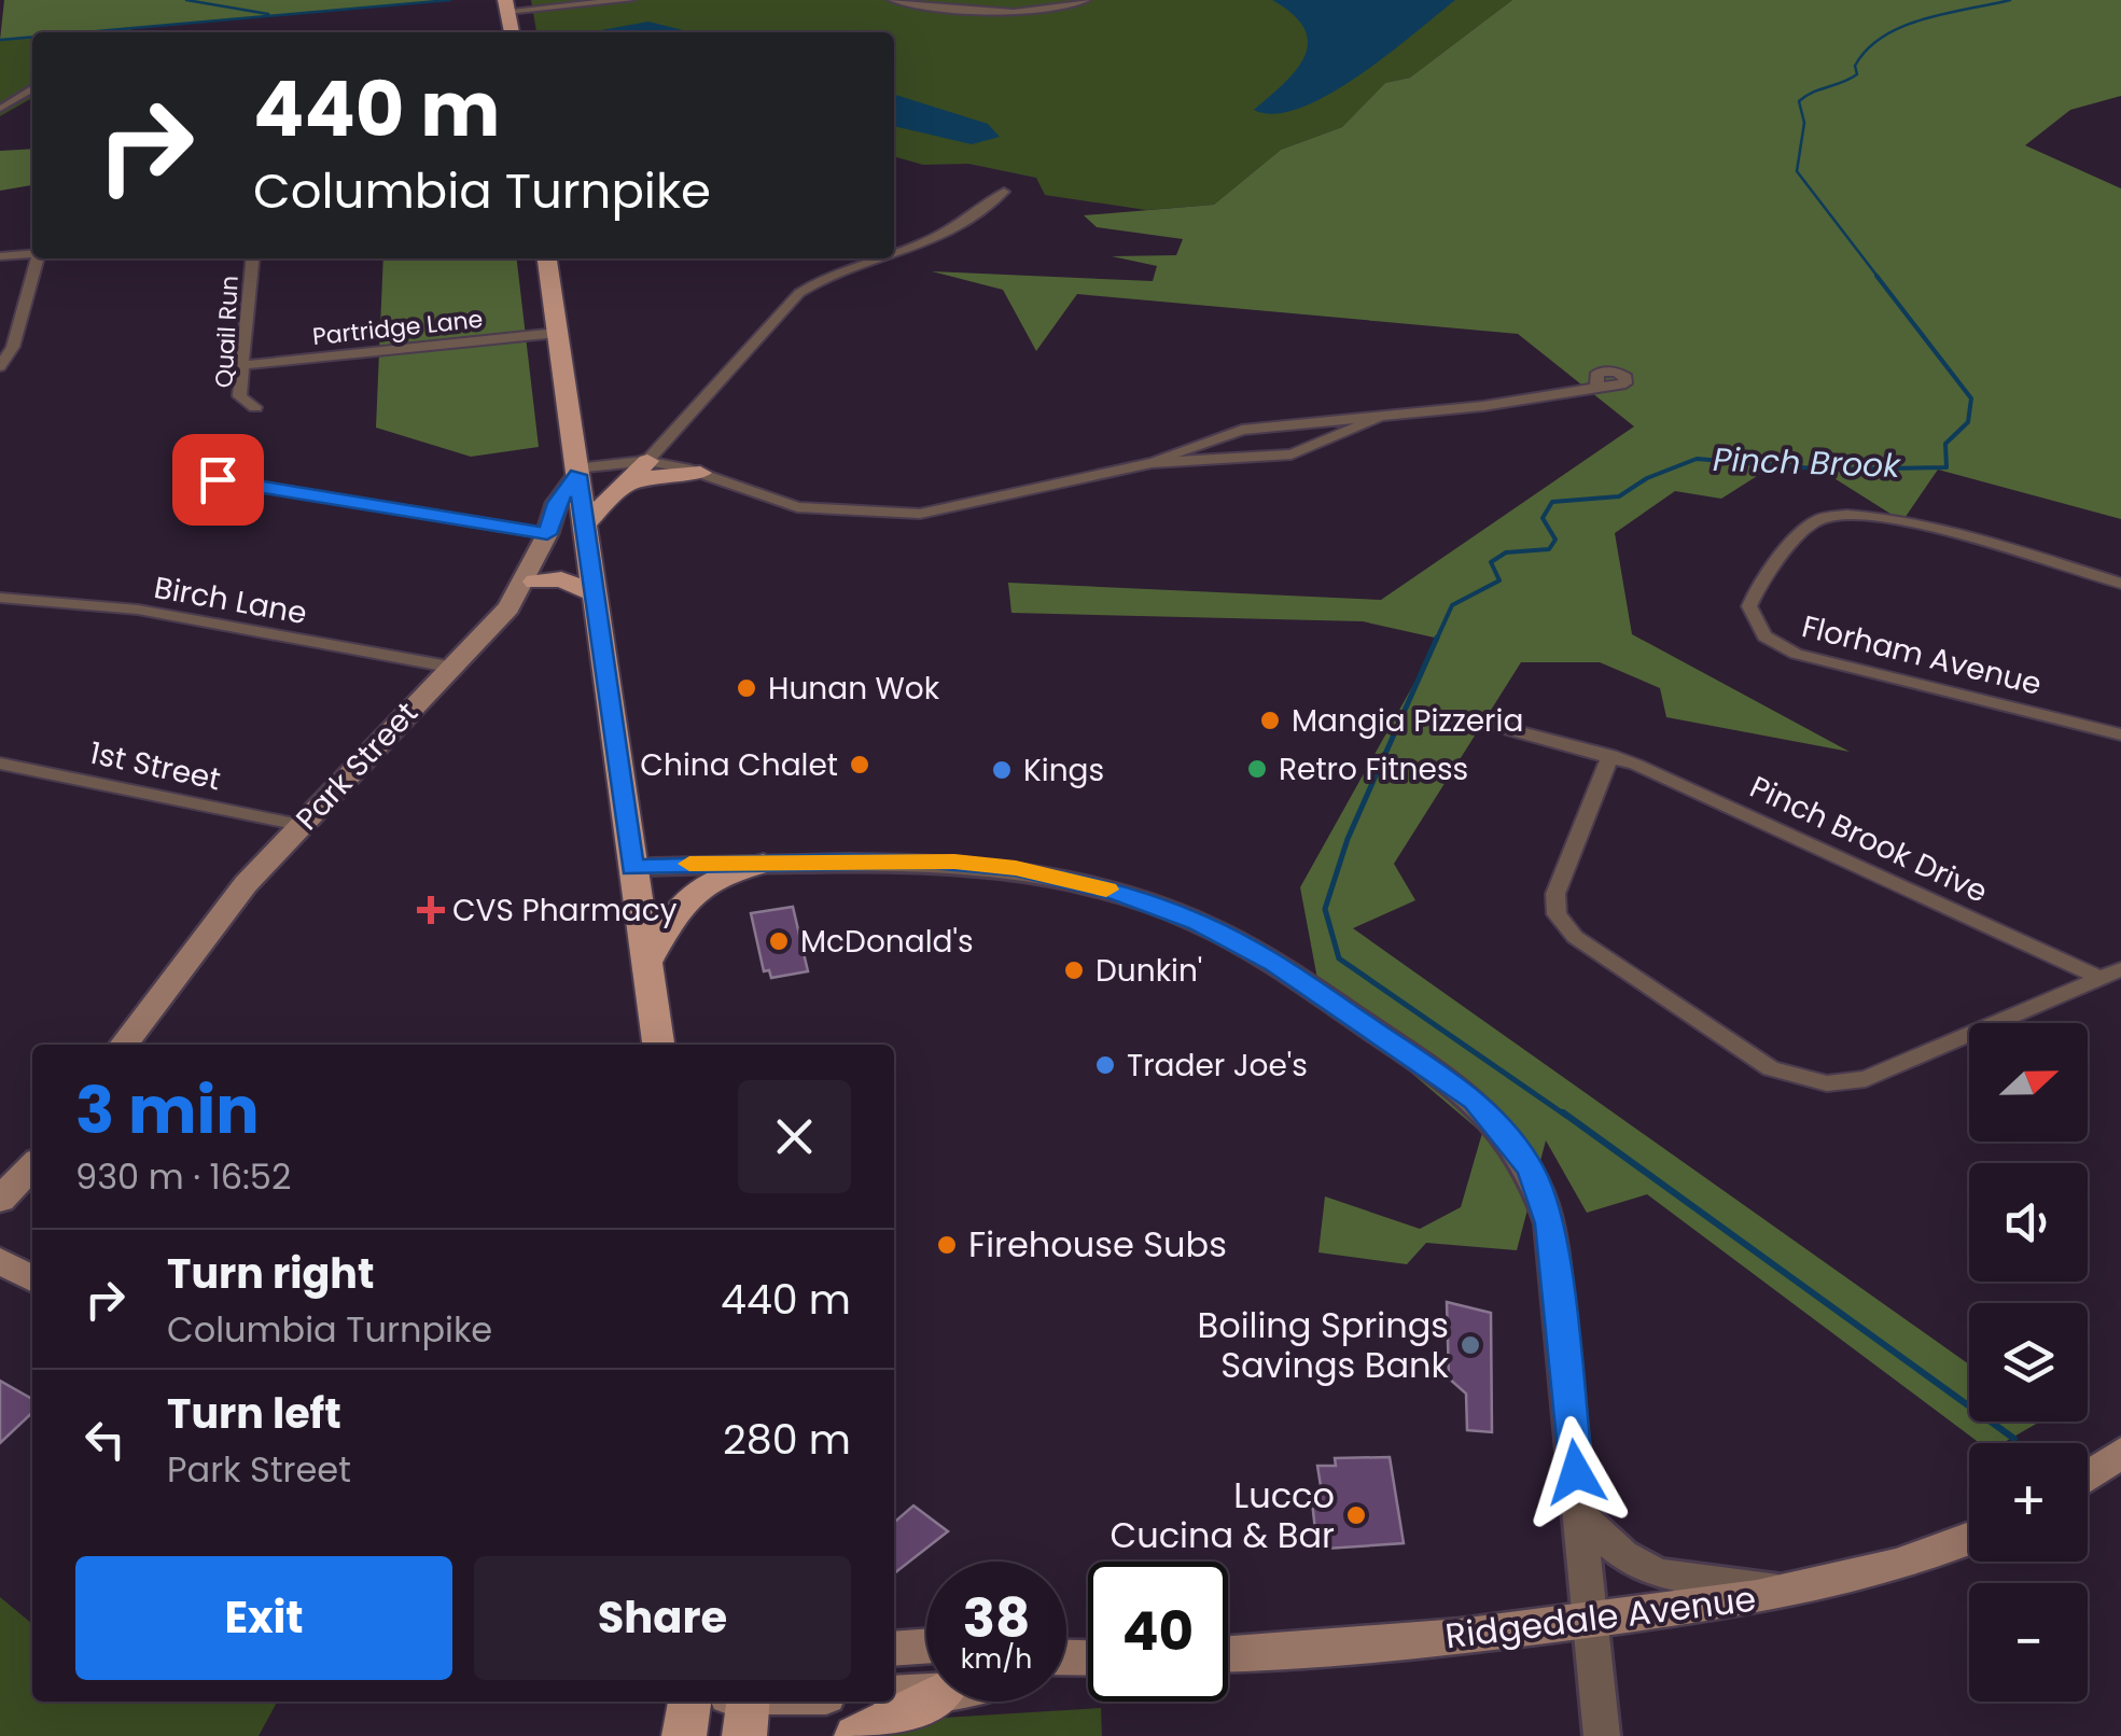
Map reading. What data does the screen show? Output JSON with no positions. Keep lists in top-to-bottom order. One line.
{"streets":{"main road":["Park Street","Ridgedale Avenue"],"street":["Partridge Lane","Quail Run","Birch Lane","Florham Avenue","1st Street","Pinch Brook Drive"]},"crossings":[["Partridge Lane","Quail Run"],["Birch Lane","Park Street"],["1st Street","Park Street"]],"water":["Pinch Brook"],"places":{"other":["Hunan Wok","Mangia Pizzeria","China Chalet","Retro Fitness","Kings","McDonald's","Dunkin'","Trader Joe's","Firehouse Subs","Boiling Springs Savings Bank","Lucco Cucina & Bar"],"health":["CVS Pharmacy"]},"north":"right","page":{"turn":["440 m","Columbia Turnpike"],"map_buttons":["+","−"],"heading":["3 min","930 m · 16:52"],"list":[{"name":"Turn right","note":"Columbia Turnpike","value":"440 m"},{"name":"Turn left","note":"Park Street","value":"280 m"}],"buttons":["Exit","Share"],"speed":"38 km/h","limit":"40"}}
